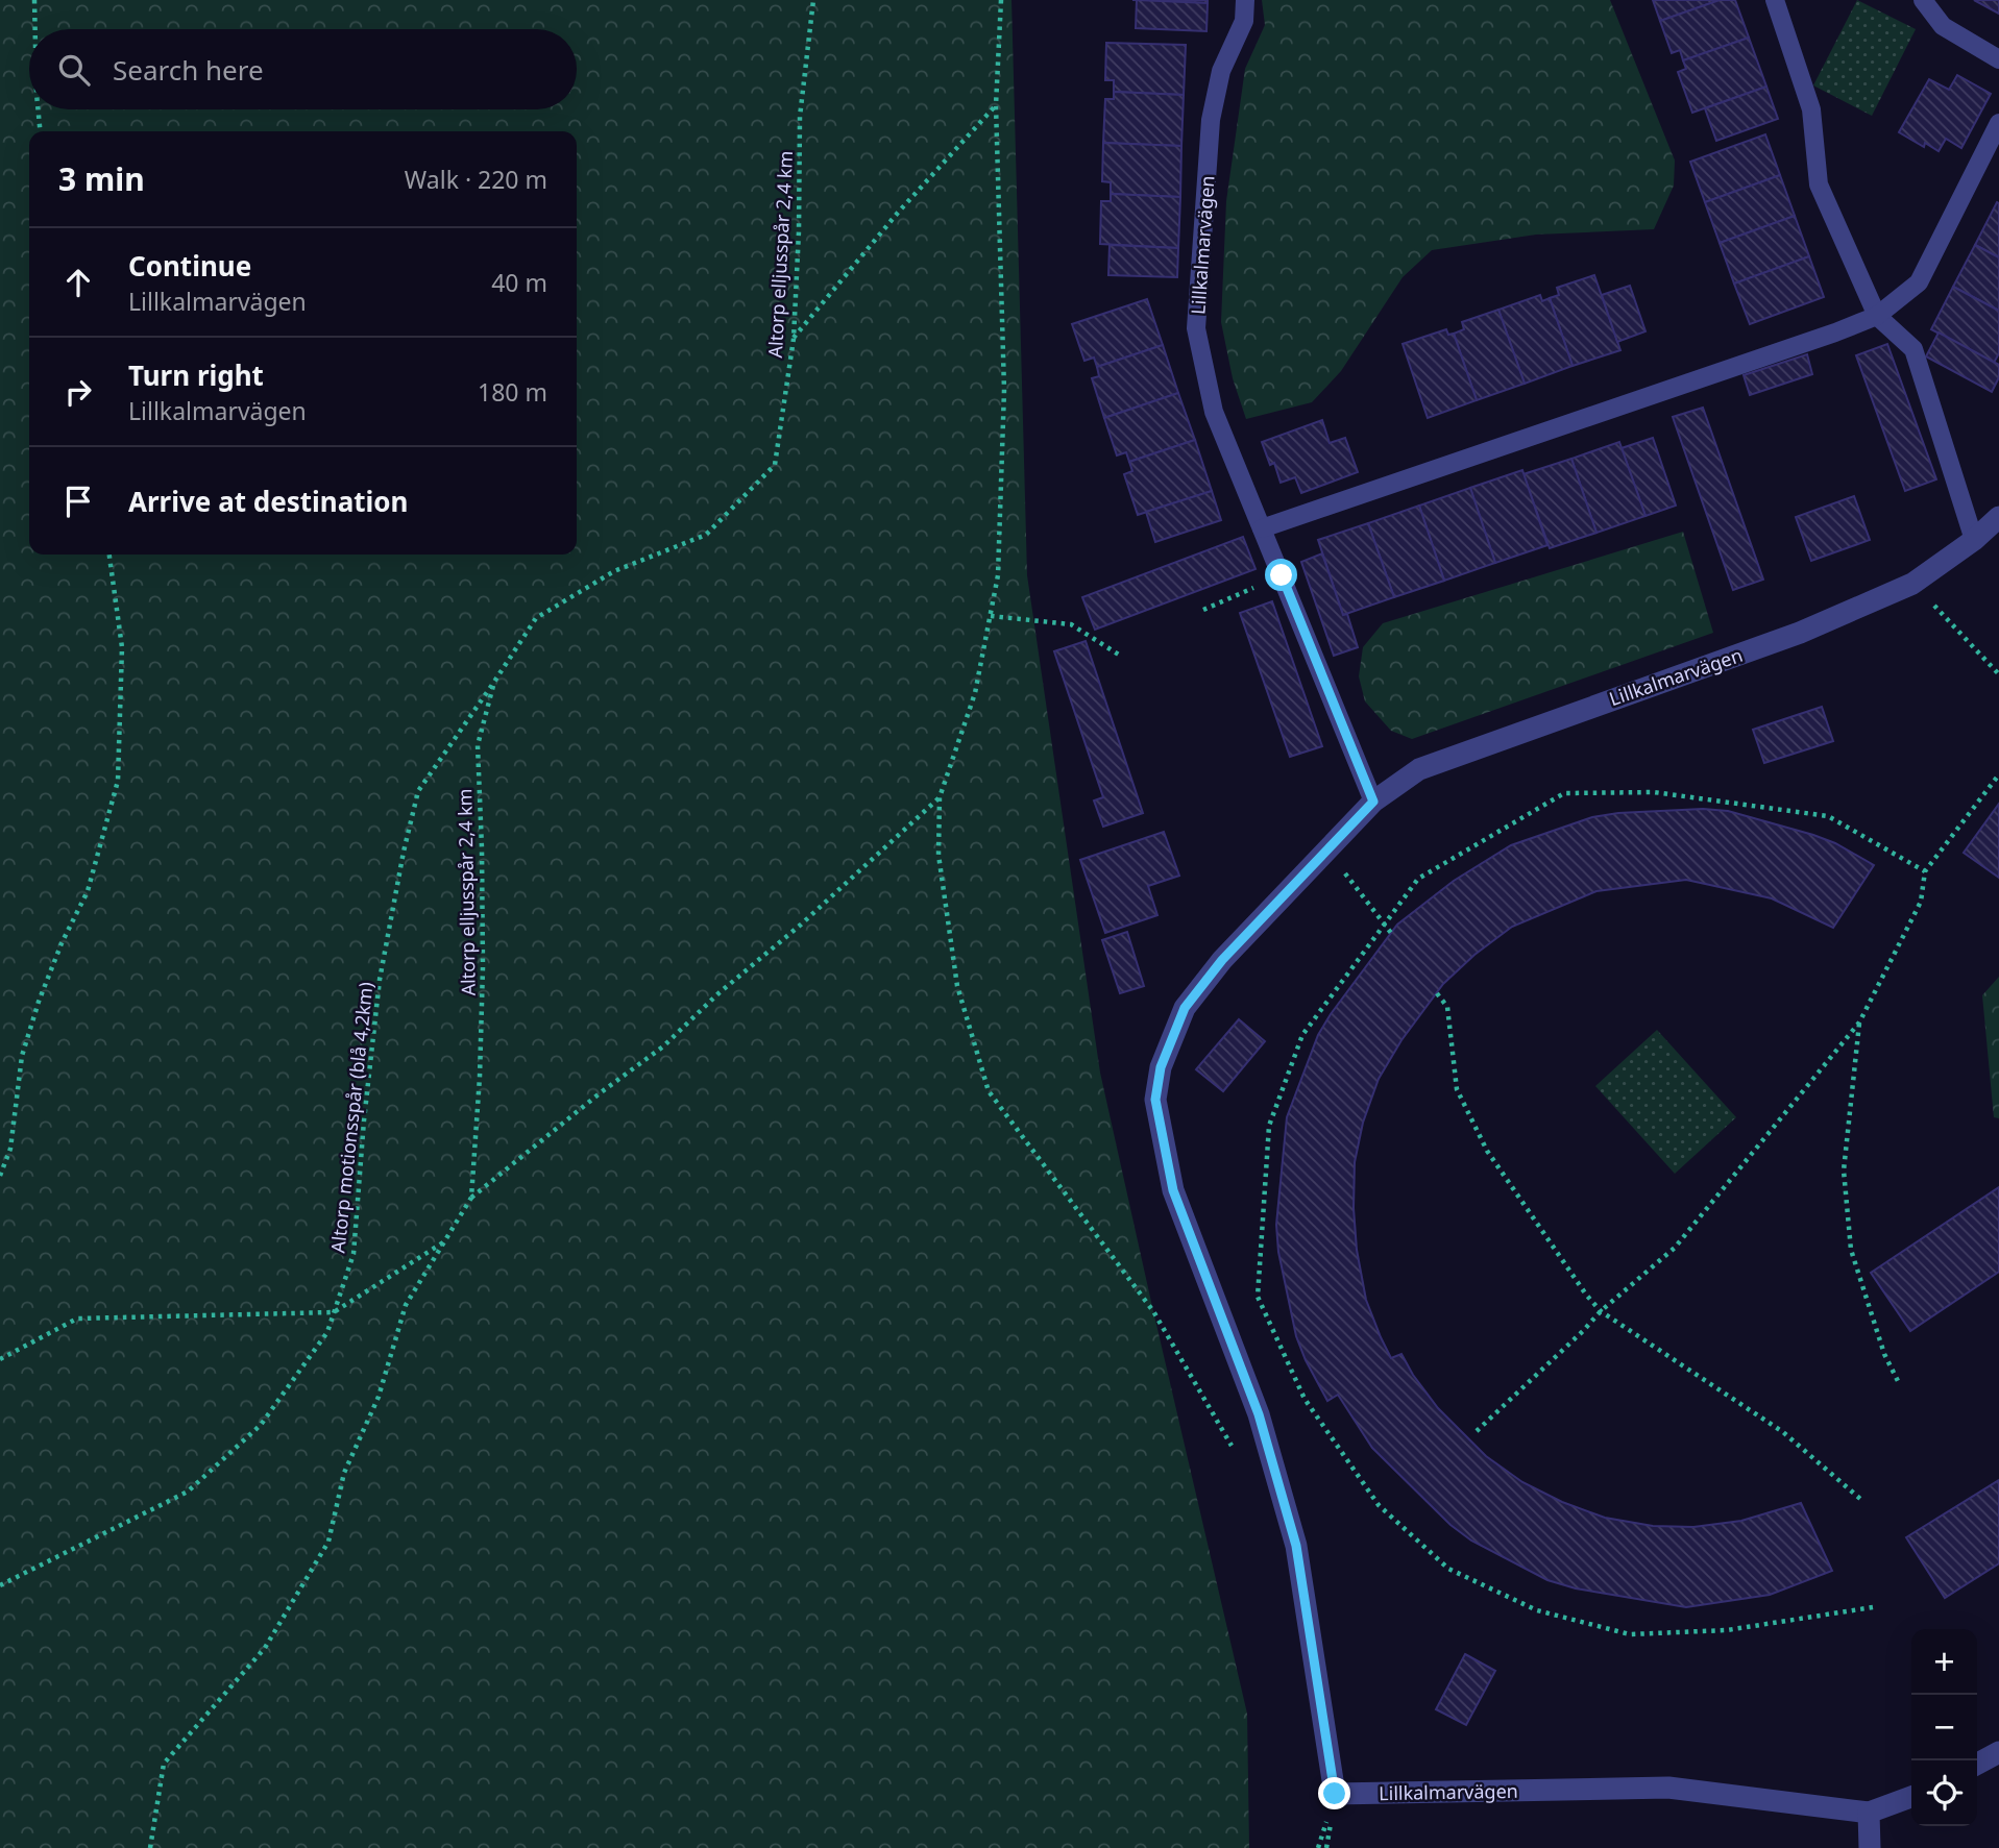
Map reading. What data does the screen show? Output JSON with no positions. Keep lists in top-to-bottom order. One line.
{"streets":{"street":["Lillkalmarvägen"],"path":["Altorp elljusspår 2,4 km","Altorp motionsspår (blå 4,2km)"]},"crossings":[["Altorp elljusspår 2,4 km","Altorp motionsspår (blå 4,2km)"]],"page":{"search":"Search here","heading":["3 min","Walk · 220 m"],"list":[["Continue","Lillkalmarvägen","40 m"],["Turn right","Lillkalmarvägen","180 m"],"Arrive at destination"],"map_buttons":["+","−"]}}
